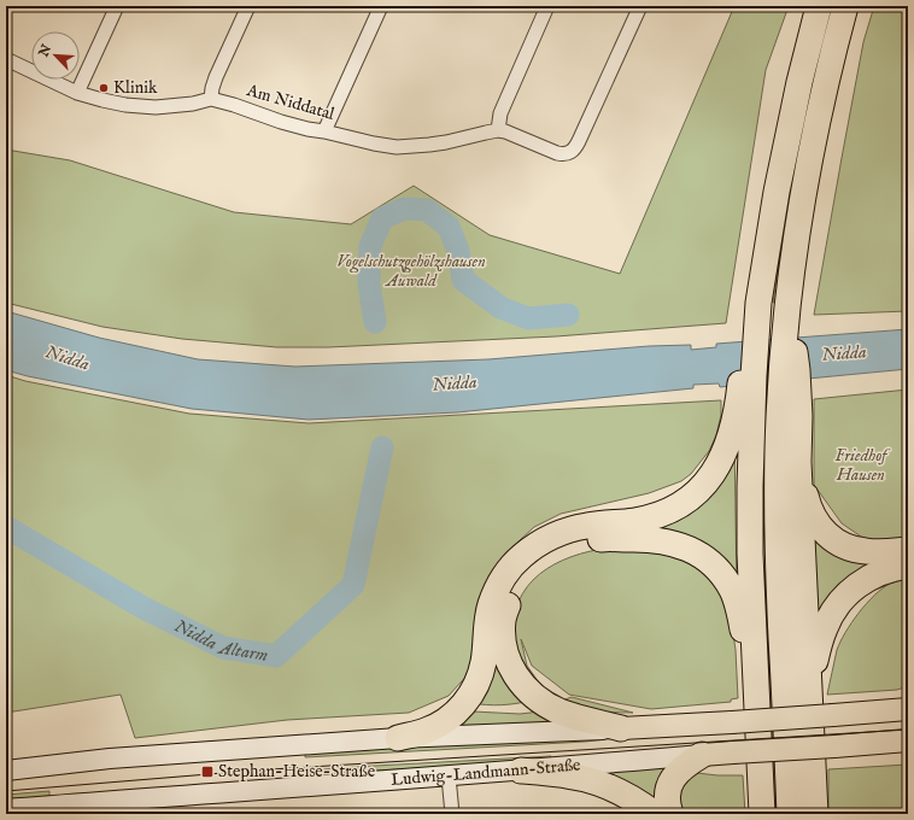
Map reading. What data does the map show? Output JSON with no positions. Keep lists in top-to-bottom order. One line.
{"streets":{"main road":["Ludwig-Landmann-Straße"],"street":["Am Niddatal"]},"water":["Nidda","Nidda Altarm"],"parks":["Vogelschutzgehölzshausen Auwald","Friedhof Hausen"],"places":{"other":["Klinik"],"transit":["Stephan-Heise-Straße"]},"north":"top left"}
